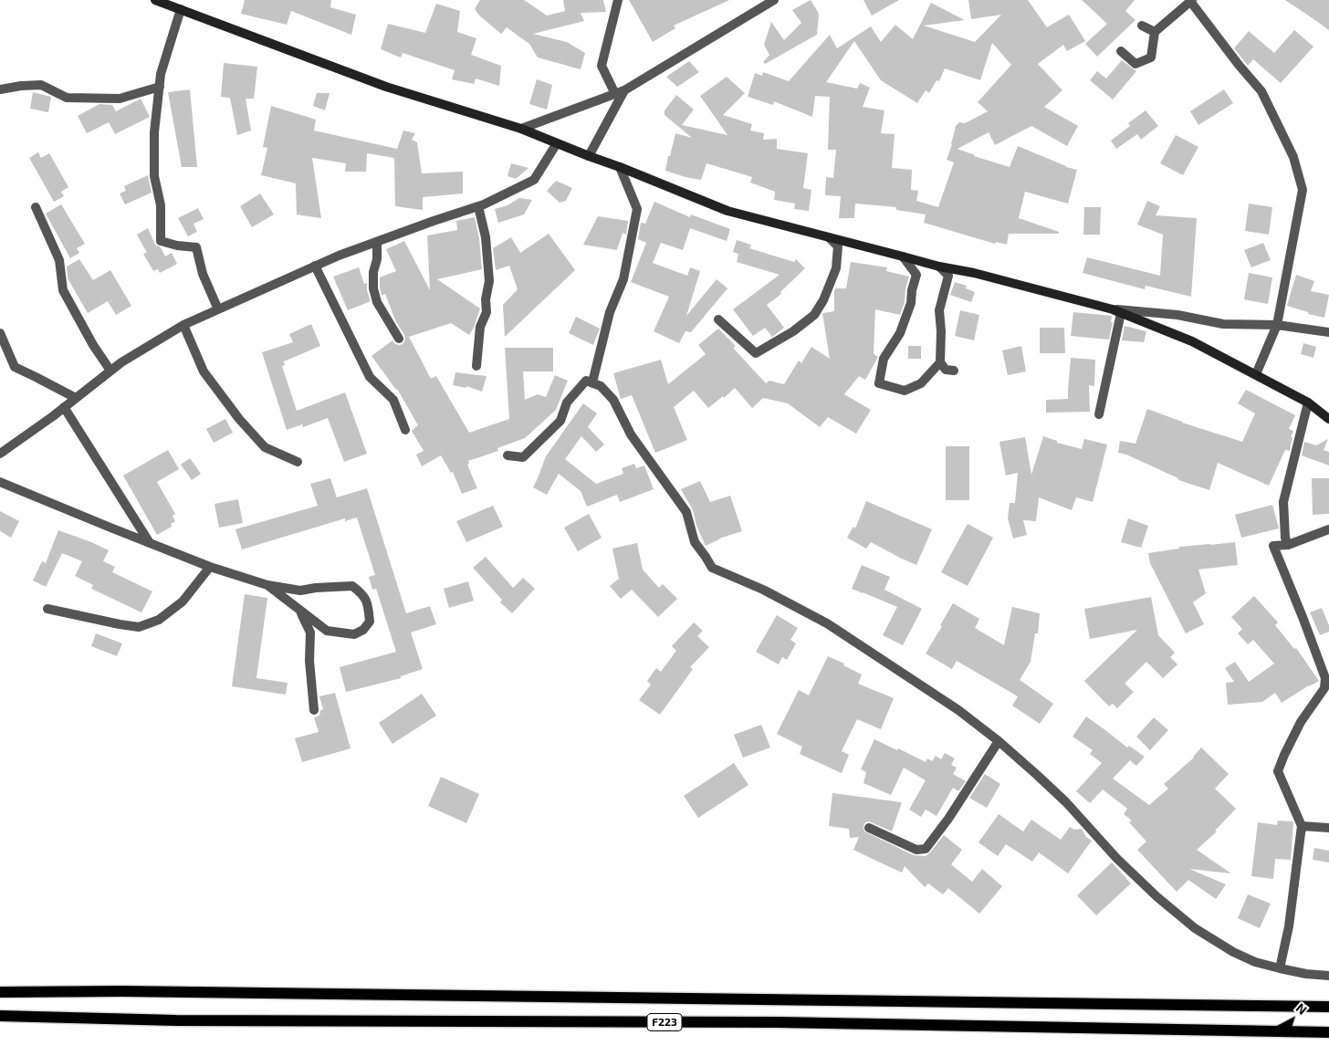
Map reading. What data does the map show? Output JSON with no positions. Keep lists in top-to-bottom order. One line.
{"streets":{"main road":["F223"]},"north":"top right"}
